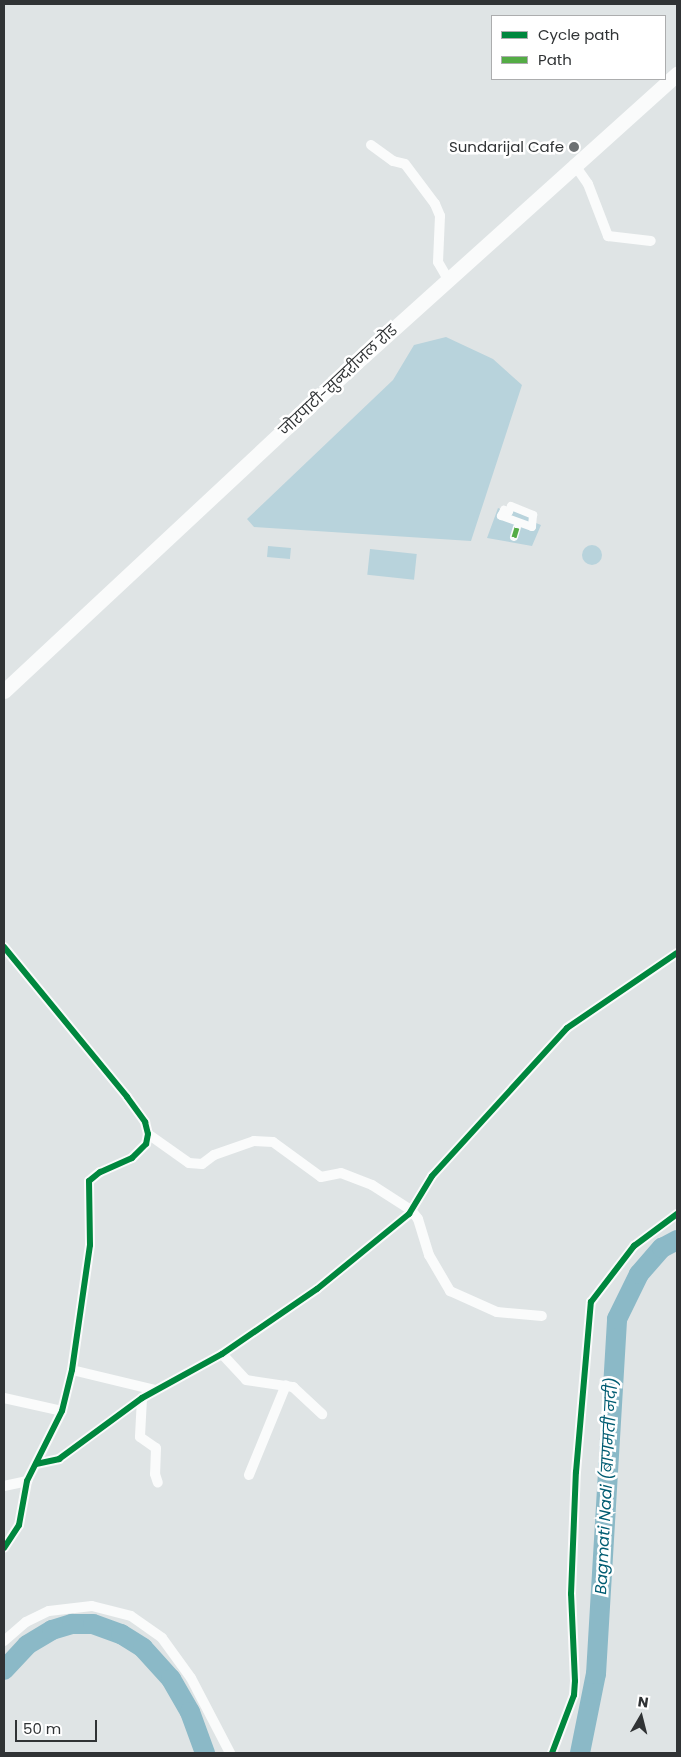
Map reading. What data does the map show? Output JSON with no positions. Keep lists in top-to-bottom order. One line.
{"streets":{"main road":["जोरपाटी-सुन्दरीजल रोड"]},"water":["Bagmati Nadi (बागमती नदी)"],"places":["Sundarijal Cafe"],"legend":["Cycle path","Path"],"scale_bar":"50 m","north":"top"}
